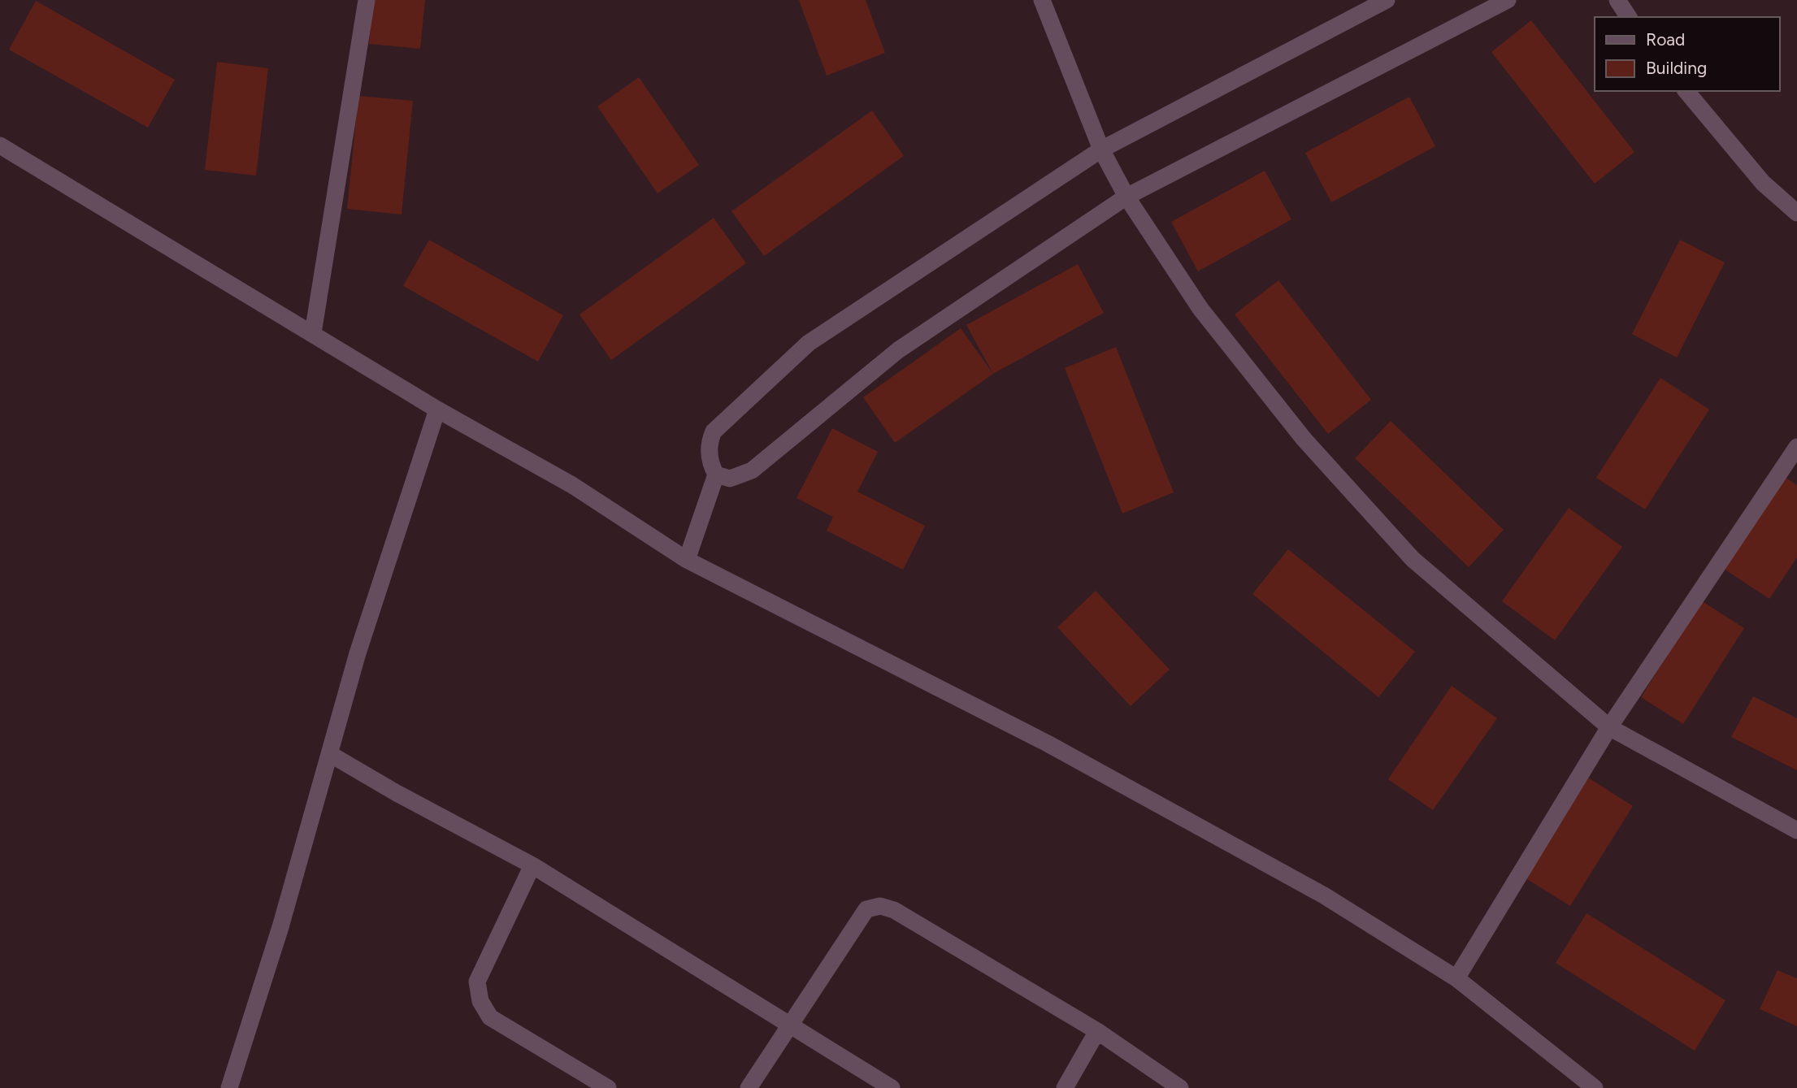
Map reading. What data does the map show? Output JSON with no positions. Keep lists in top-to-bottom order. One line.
{"legend":["Road","Building"]}
